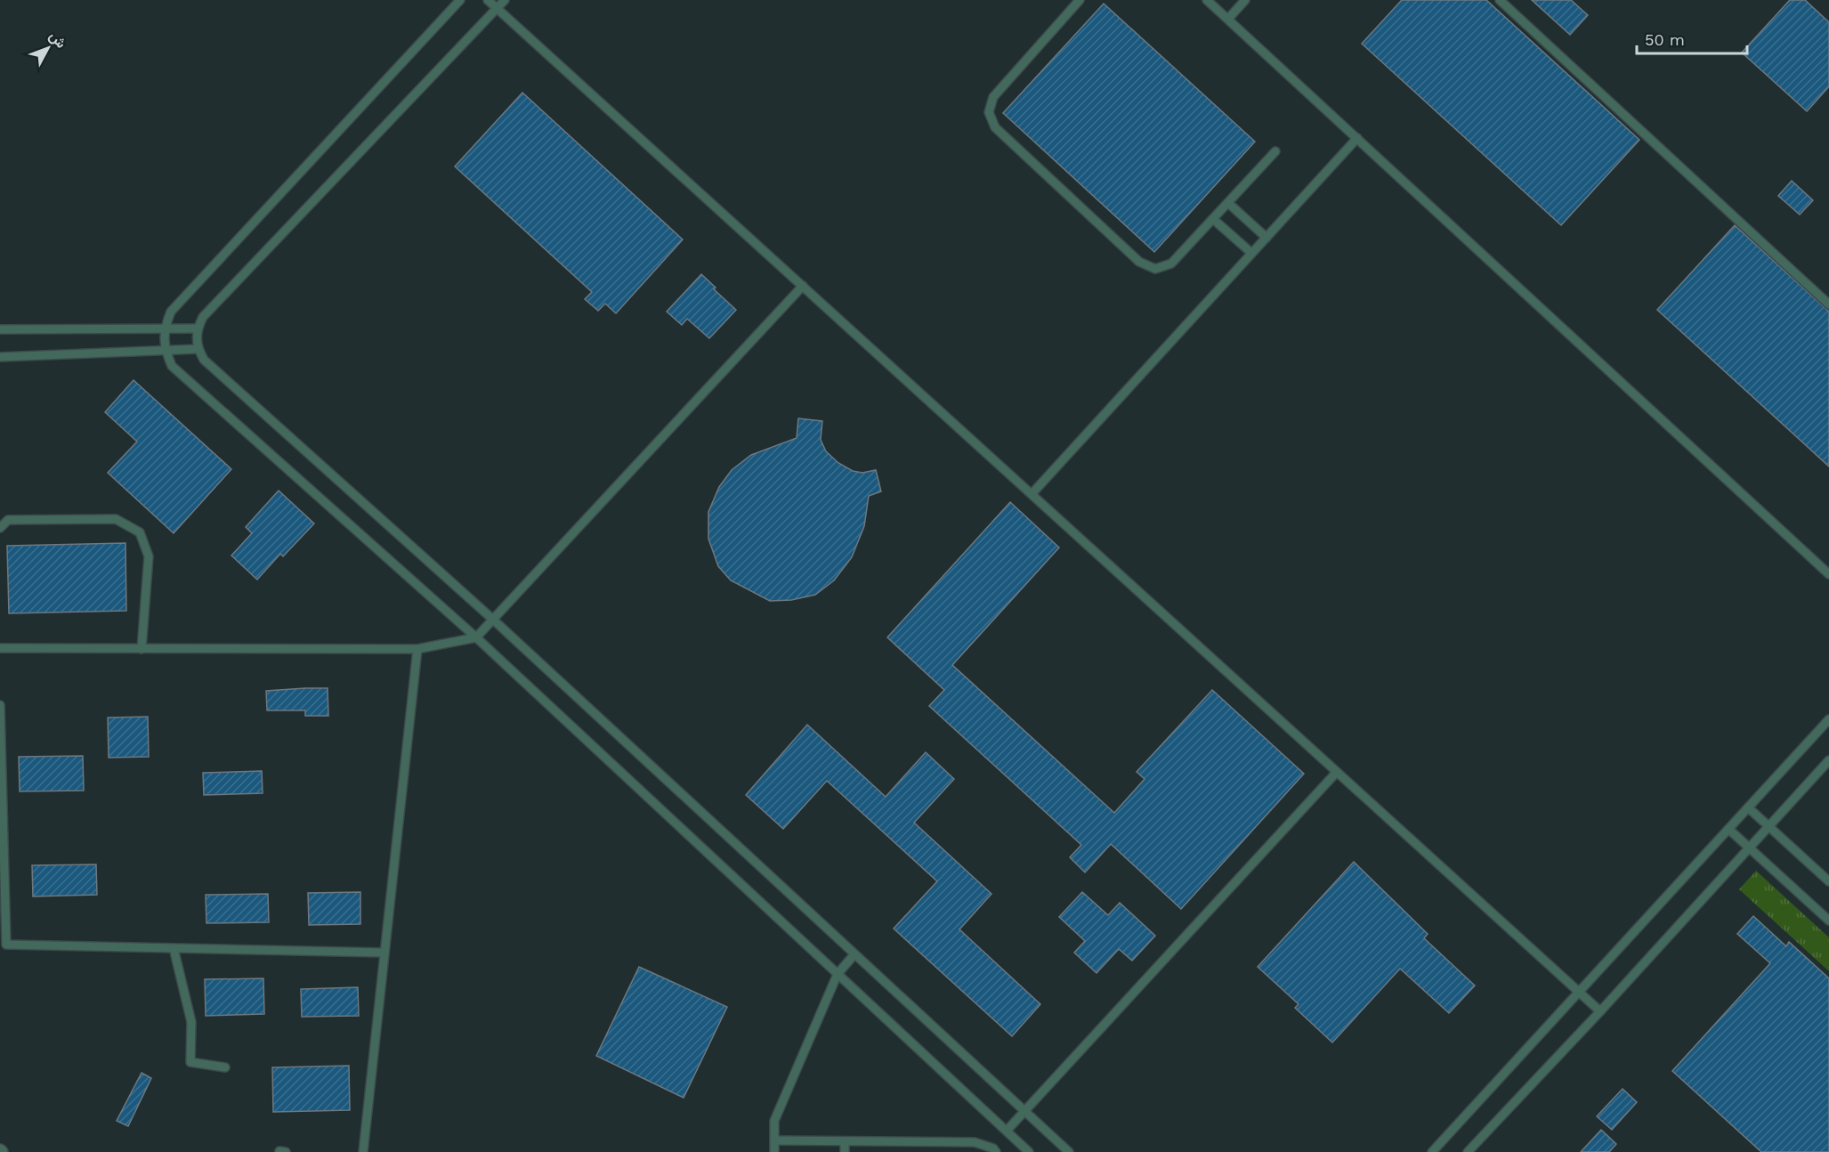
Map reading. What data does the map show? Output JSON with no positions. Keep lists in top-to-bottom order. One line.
{"scale_bar":"50 m","north":"top right"}
